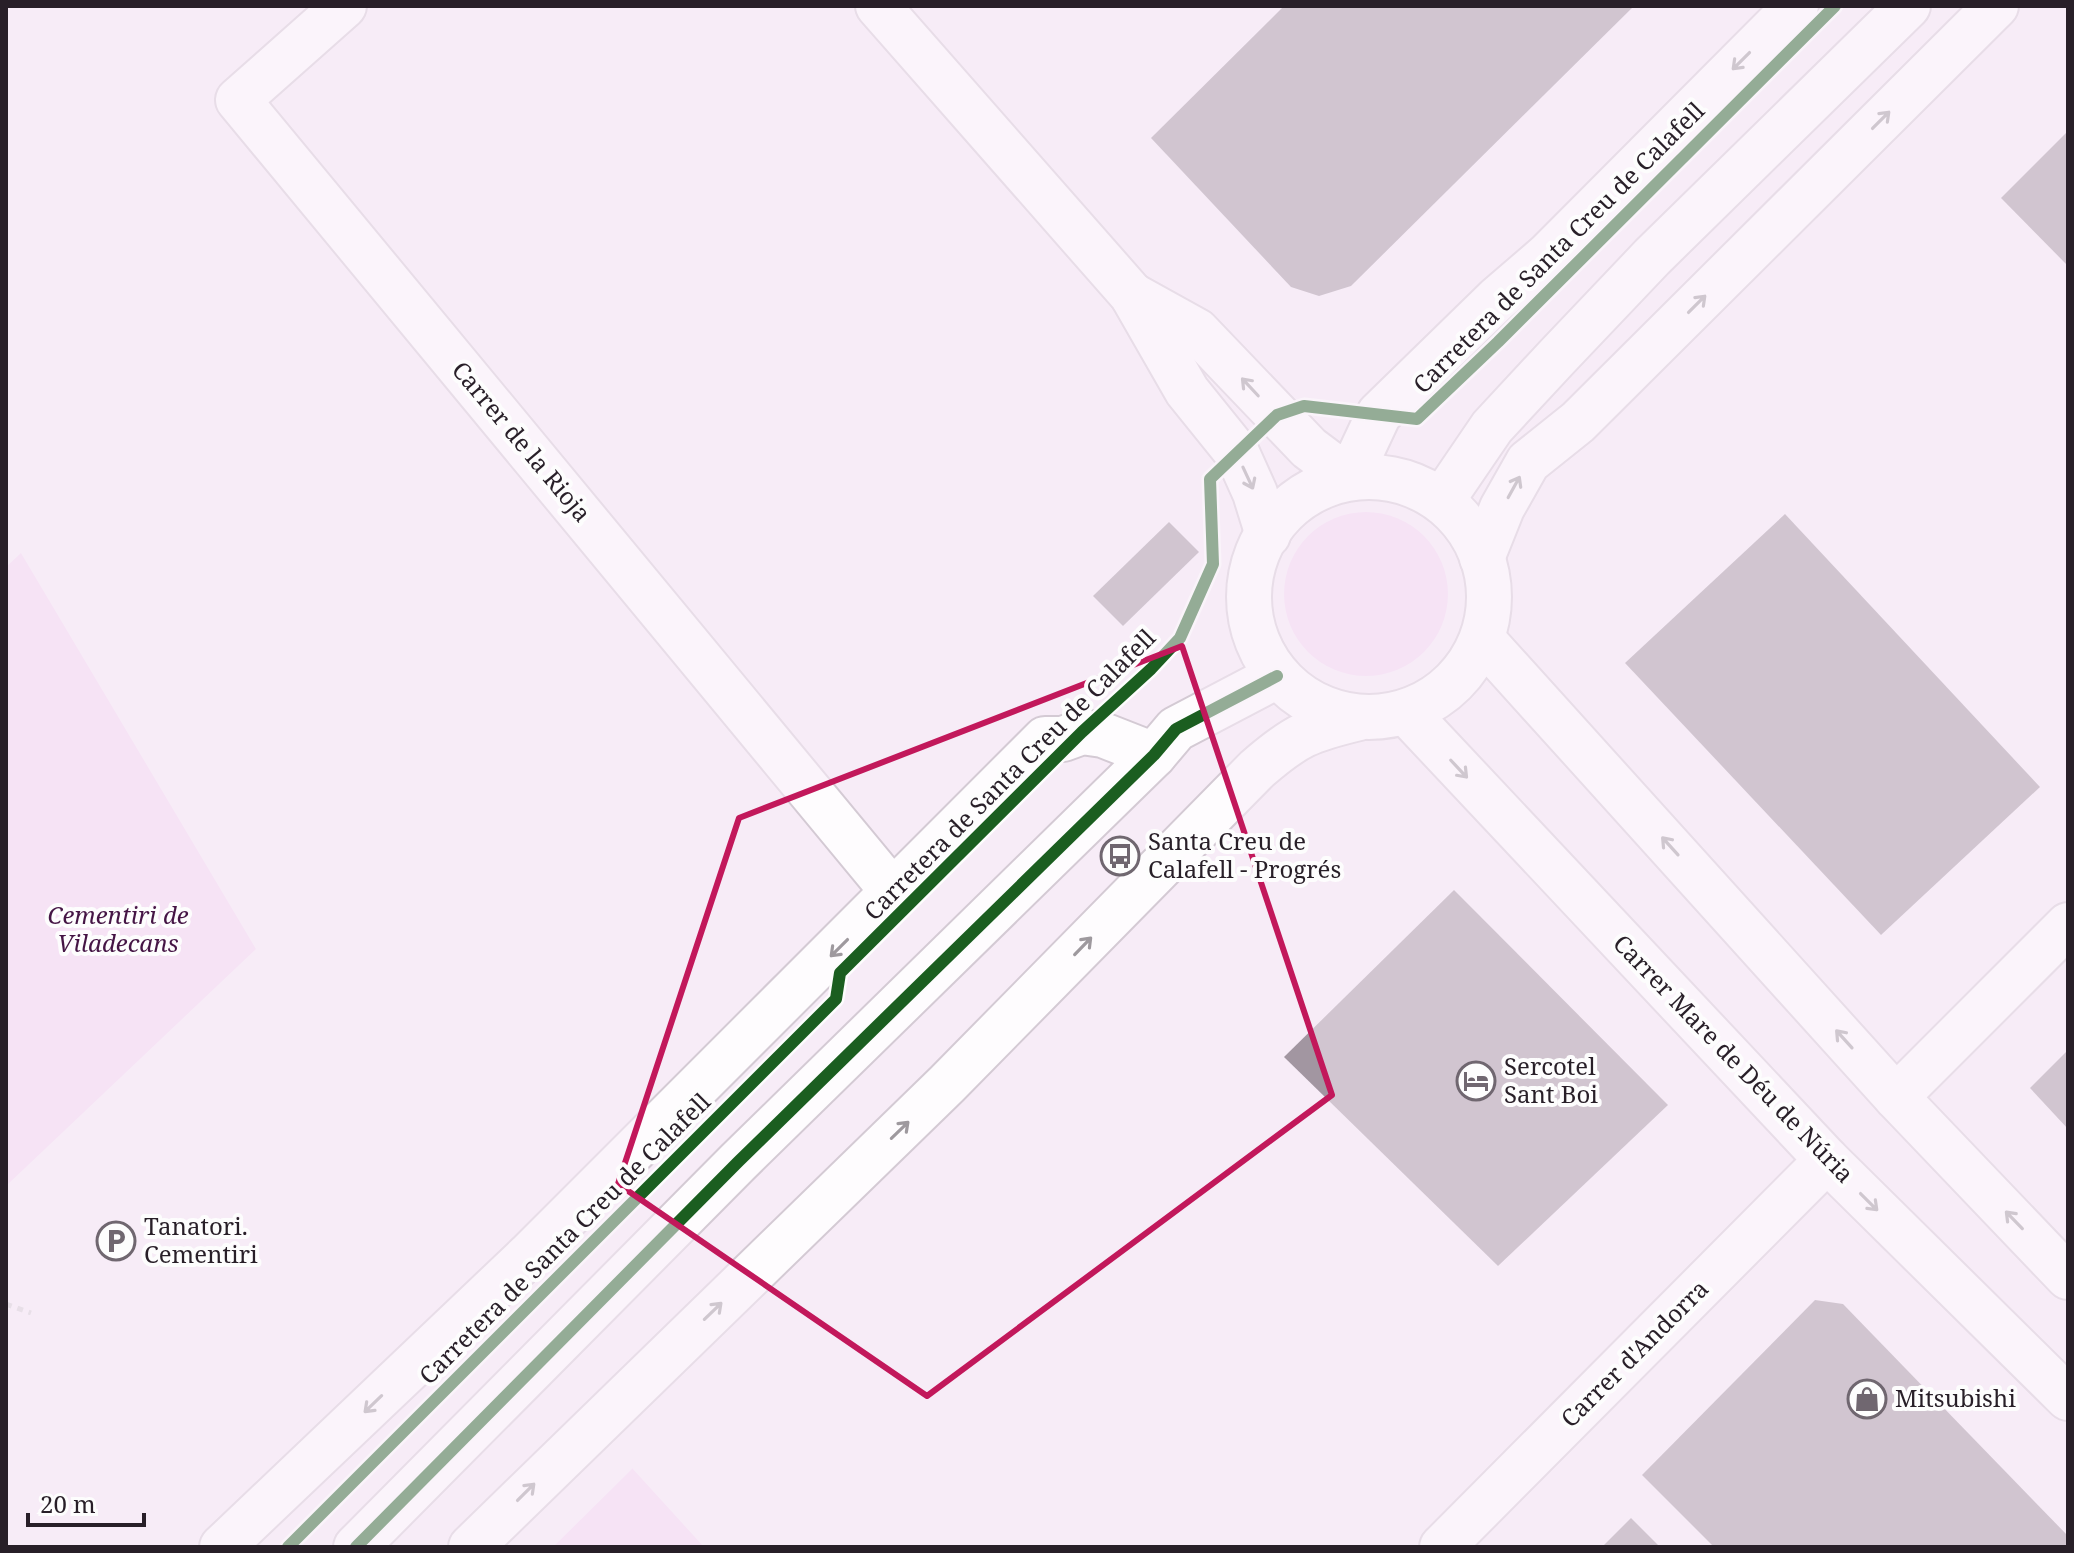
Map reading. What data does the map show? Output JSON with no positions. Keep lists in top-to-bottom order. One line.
{"streets":{"street":["Carretera de Santa Creu de Calafell","Carrer de la Rioja","Carrer Mare de Déu de Núria","Carrer d'Andorra"]},"crossings":[["Carretera de Santa Creu de Calafell","Carrer de la Rioja"],["Carretera de Santa Creu de Calafell","Carrer Mare de Déu de Núria"],["Carrer Mare de Déu de Núria","Carrer d'Andorra"]],"parks":["Cementiri de Viladecans"],"places":{"bus stop":["Santa Creu de Calafell - Progrés"],"hotel":["Sercotel Sant Boi"],"parking":["Tanatori. Cementiri"],"shop":["Mitsubishi"]},"scale_bar":"20 m"}
